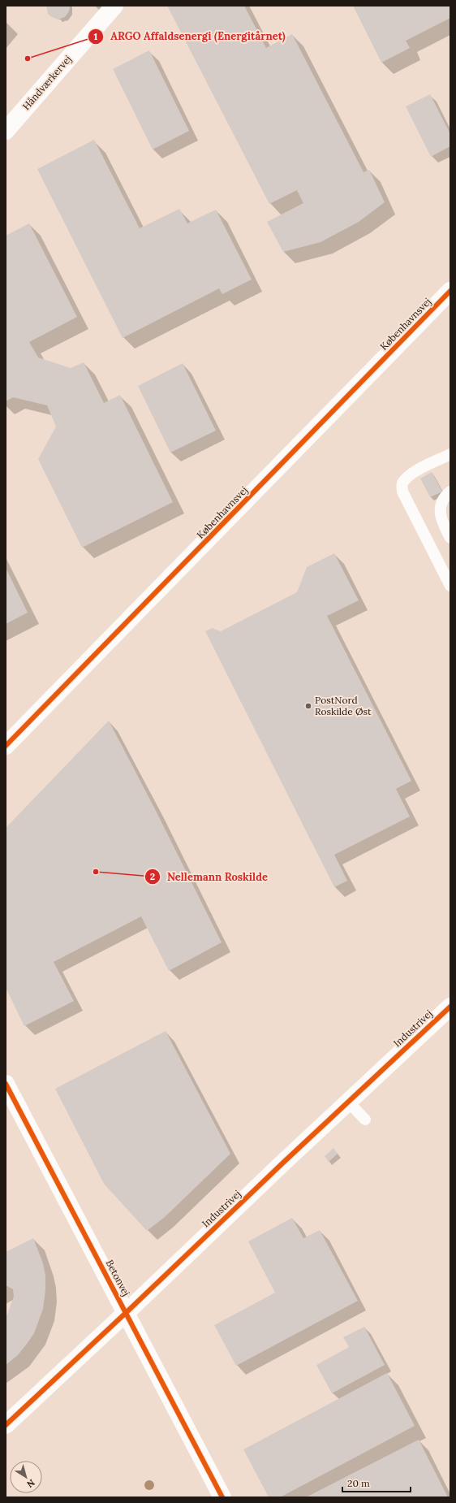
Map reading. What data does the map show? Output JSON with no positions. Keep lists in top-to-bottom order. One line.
{"streets":{"street":["Håndværkervej","Københavnsvej","Industrivej","Betonvej"]},"crossings":[["Industrivej","Betonvej"]],"places":["ARGO Affaldsenergi (Energitårnet)","PostNord Roskilde Øst","Nellemann Roskilde"],"scale_bar":"20 m","north":"bottom right"}
